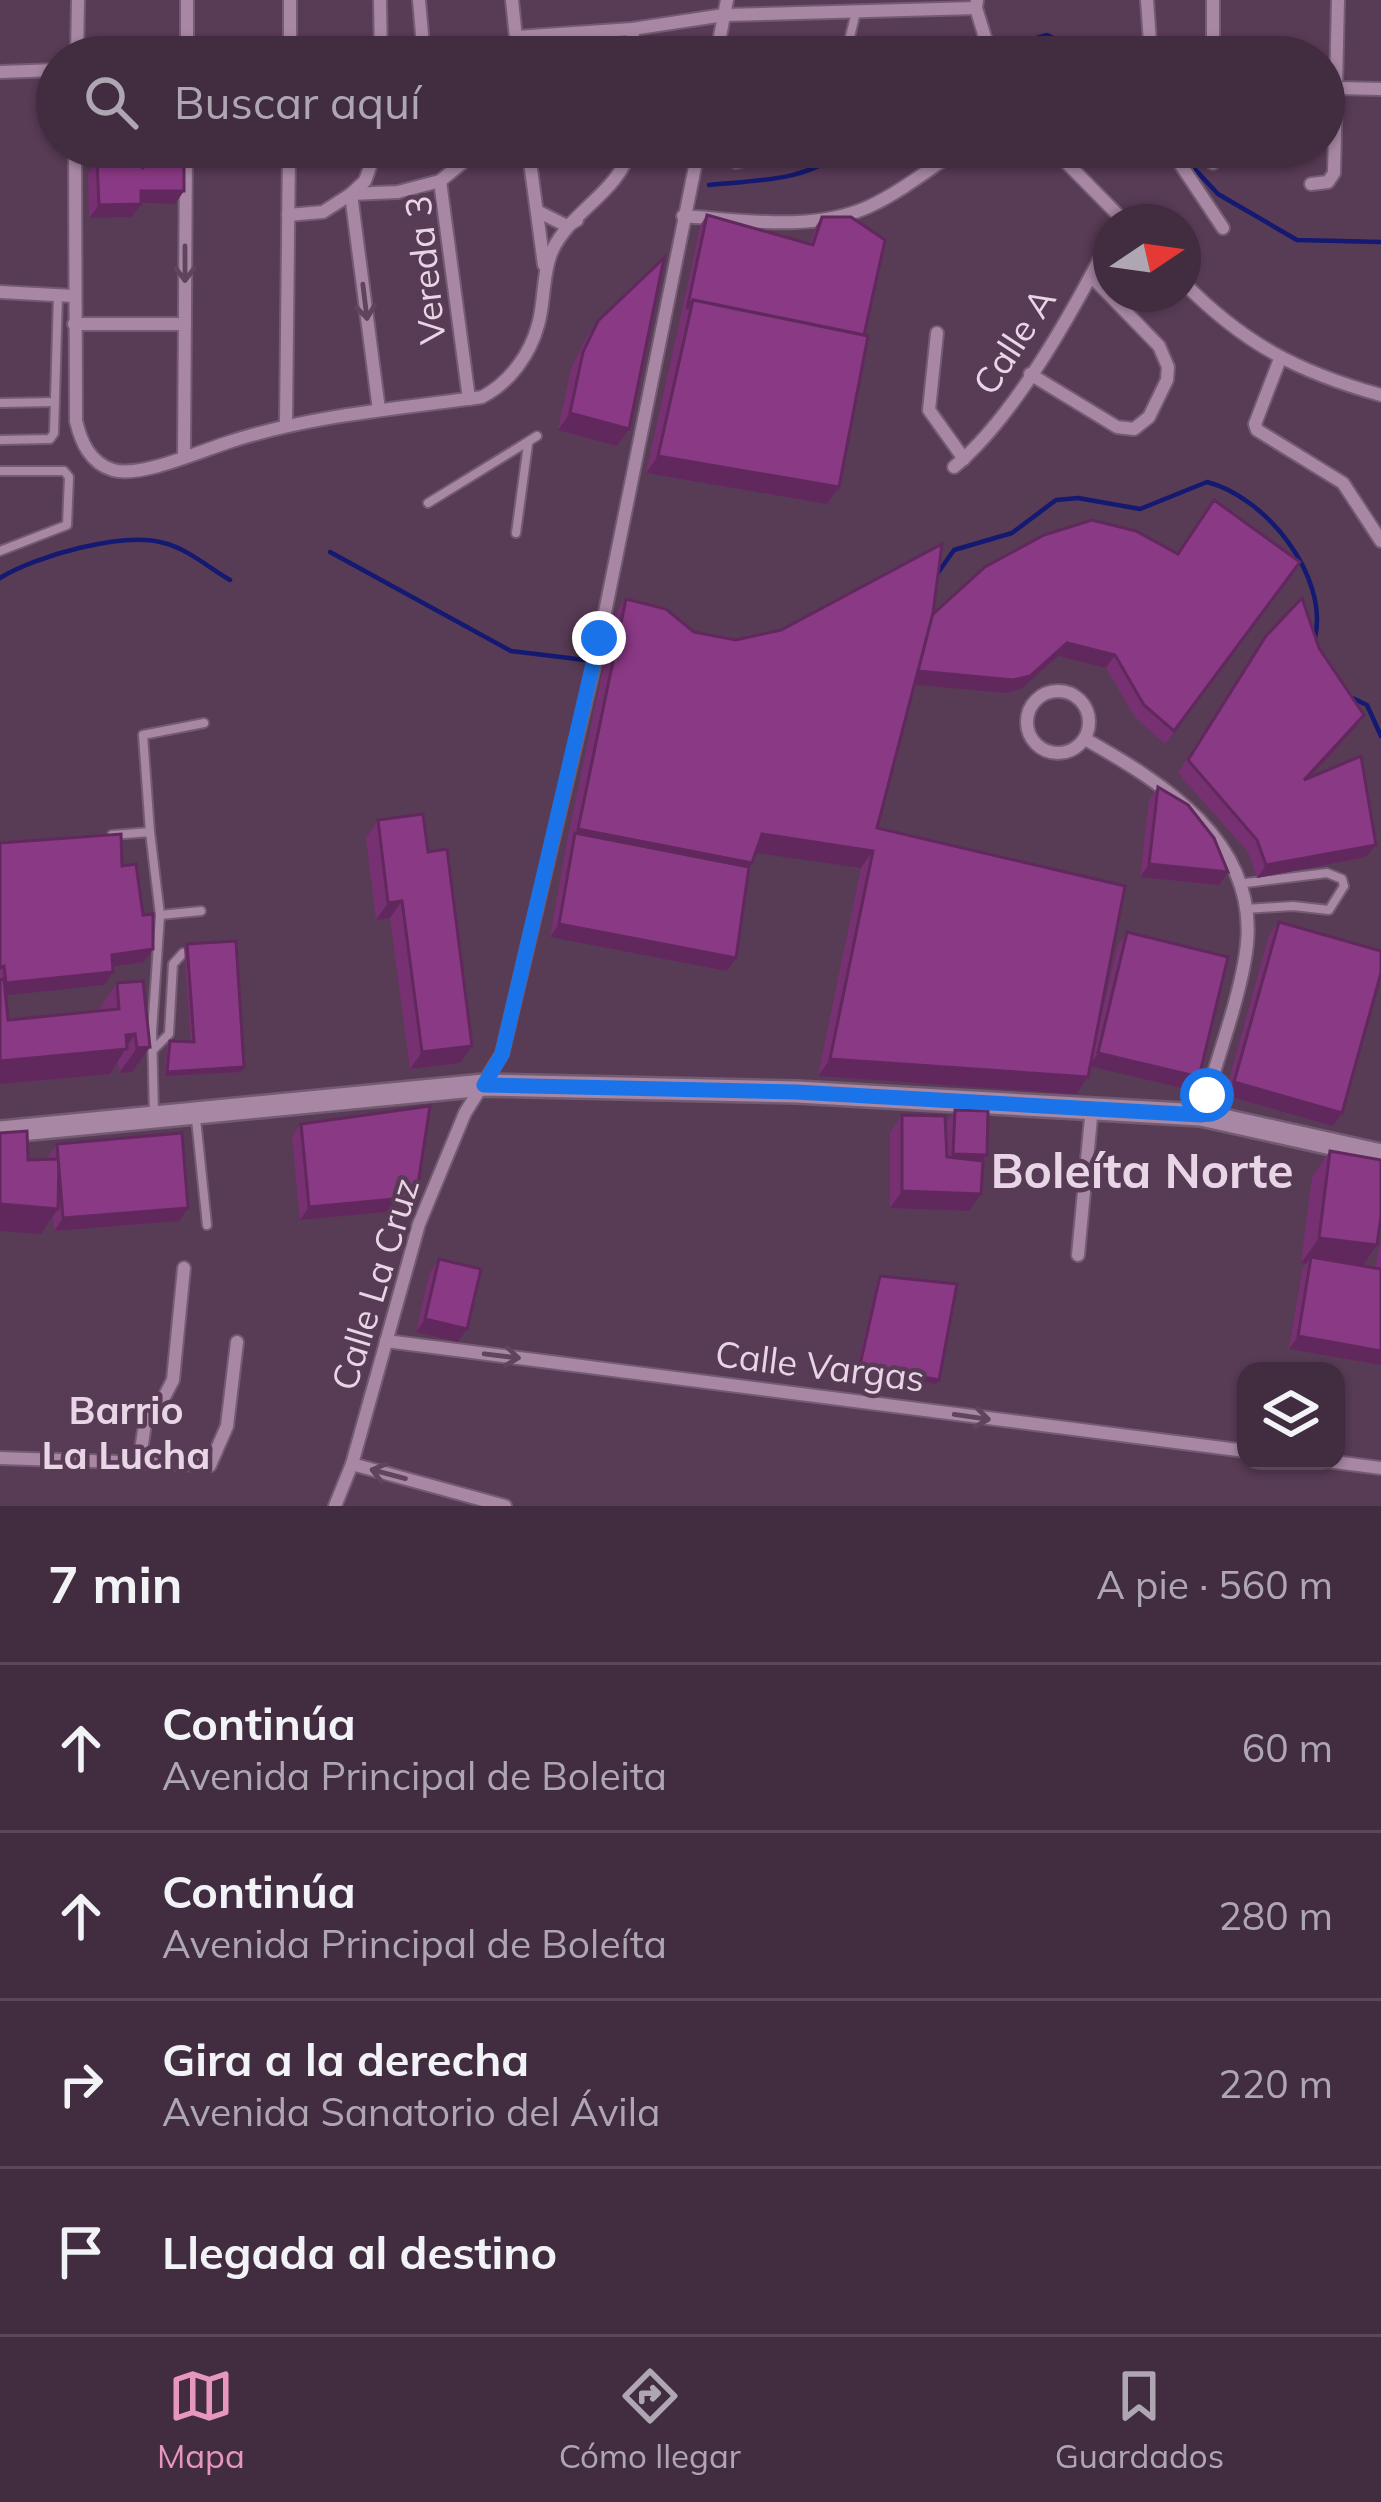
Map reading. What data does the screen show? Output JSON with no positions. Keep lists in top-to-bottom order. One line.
{"streets":{"street":["Vereda 3","Calle A","Calle La Cruz","Calle Vargas"]},"crossings":[["Calle La Cruz","Calle Vargas"]],"one_way":["Calle Vargas"],"districts":["Boleíta Norte","Barrio La Lucha"],"north":"right","page":{"search":"Buscar aquí","heading":["7 min","A pie · 560 m"],"list":[["Continúa","Avenida Principal de Boleita","60 m"],["Continúa","Avenida Principal de Boleíta","280 m"],["Gira a la derecha","Avenida Sanatorio del Ávila","220 m"],"Llegada al destino"],"nav":["Mapa","Cómo llegar","Guardados"]}}
